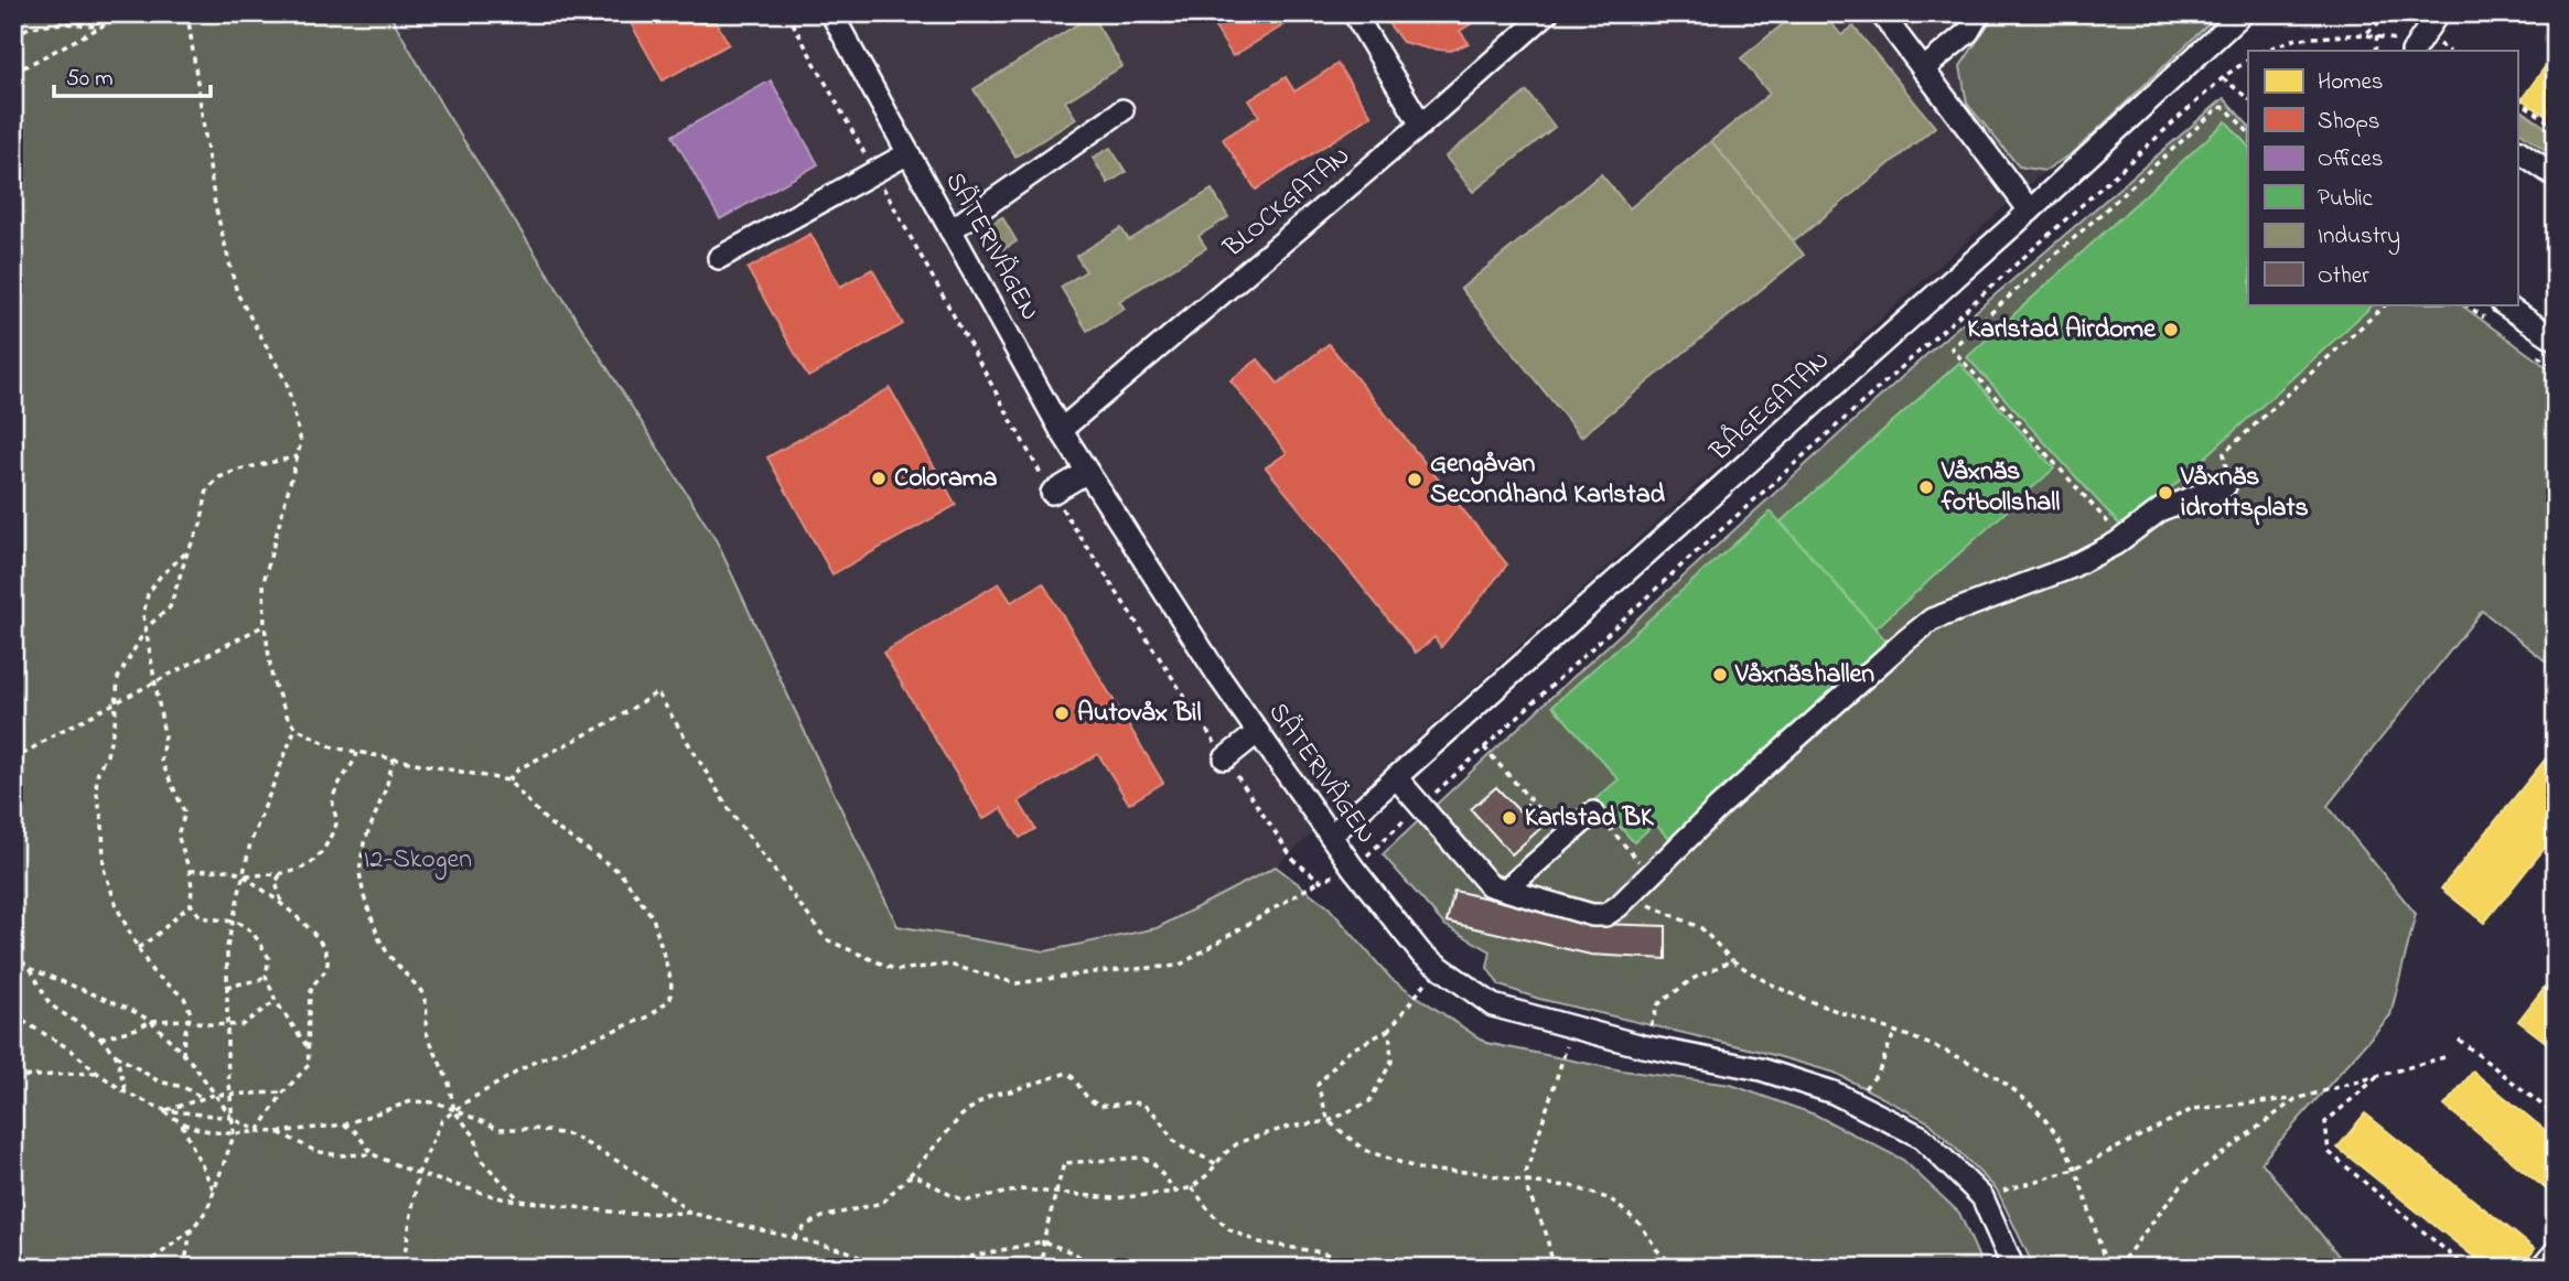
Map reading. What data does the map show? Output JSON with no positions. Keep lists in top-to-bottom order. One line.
{"streets":{"street":["BLOCKGATAN","SÄTERIVÄGEN","BÅGEGATAN"]},"crossings":[["BLOCKGATAN","SÄTERIVÄGEN"],["SÄTERIVÄGEN","BÅGEGATAN"]],"parks":["I2-Skogen"],"places":["Karlstad Airdome","Colorama","Gengåvan Secondhand Karlstad","Våxnäs fotbollshall","Våxnäs idrottsplats","Våxnäshallen","Autovåx Bil","Karlstad BK"],"legend":["Homes","Shops","Offices","Public","Industry","Other"],"scale_bar":"50 m"}
